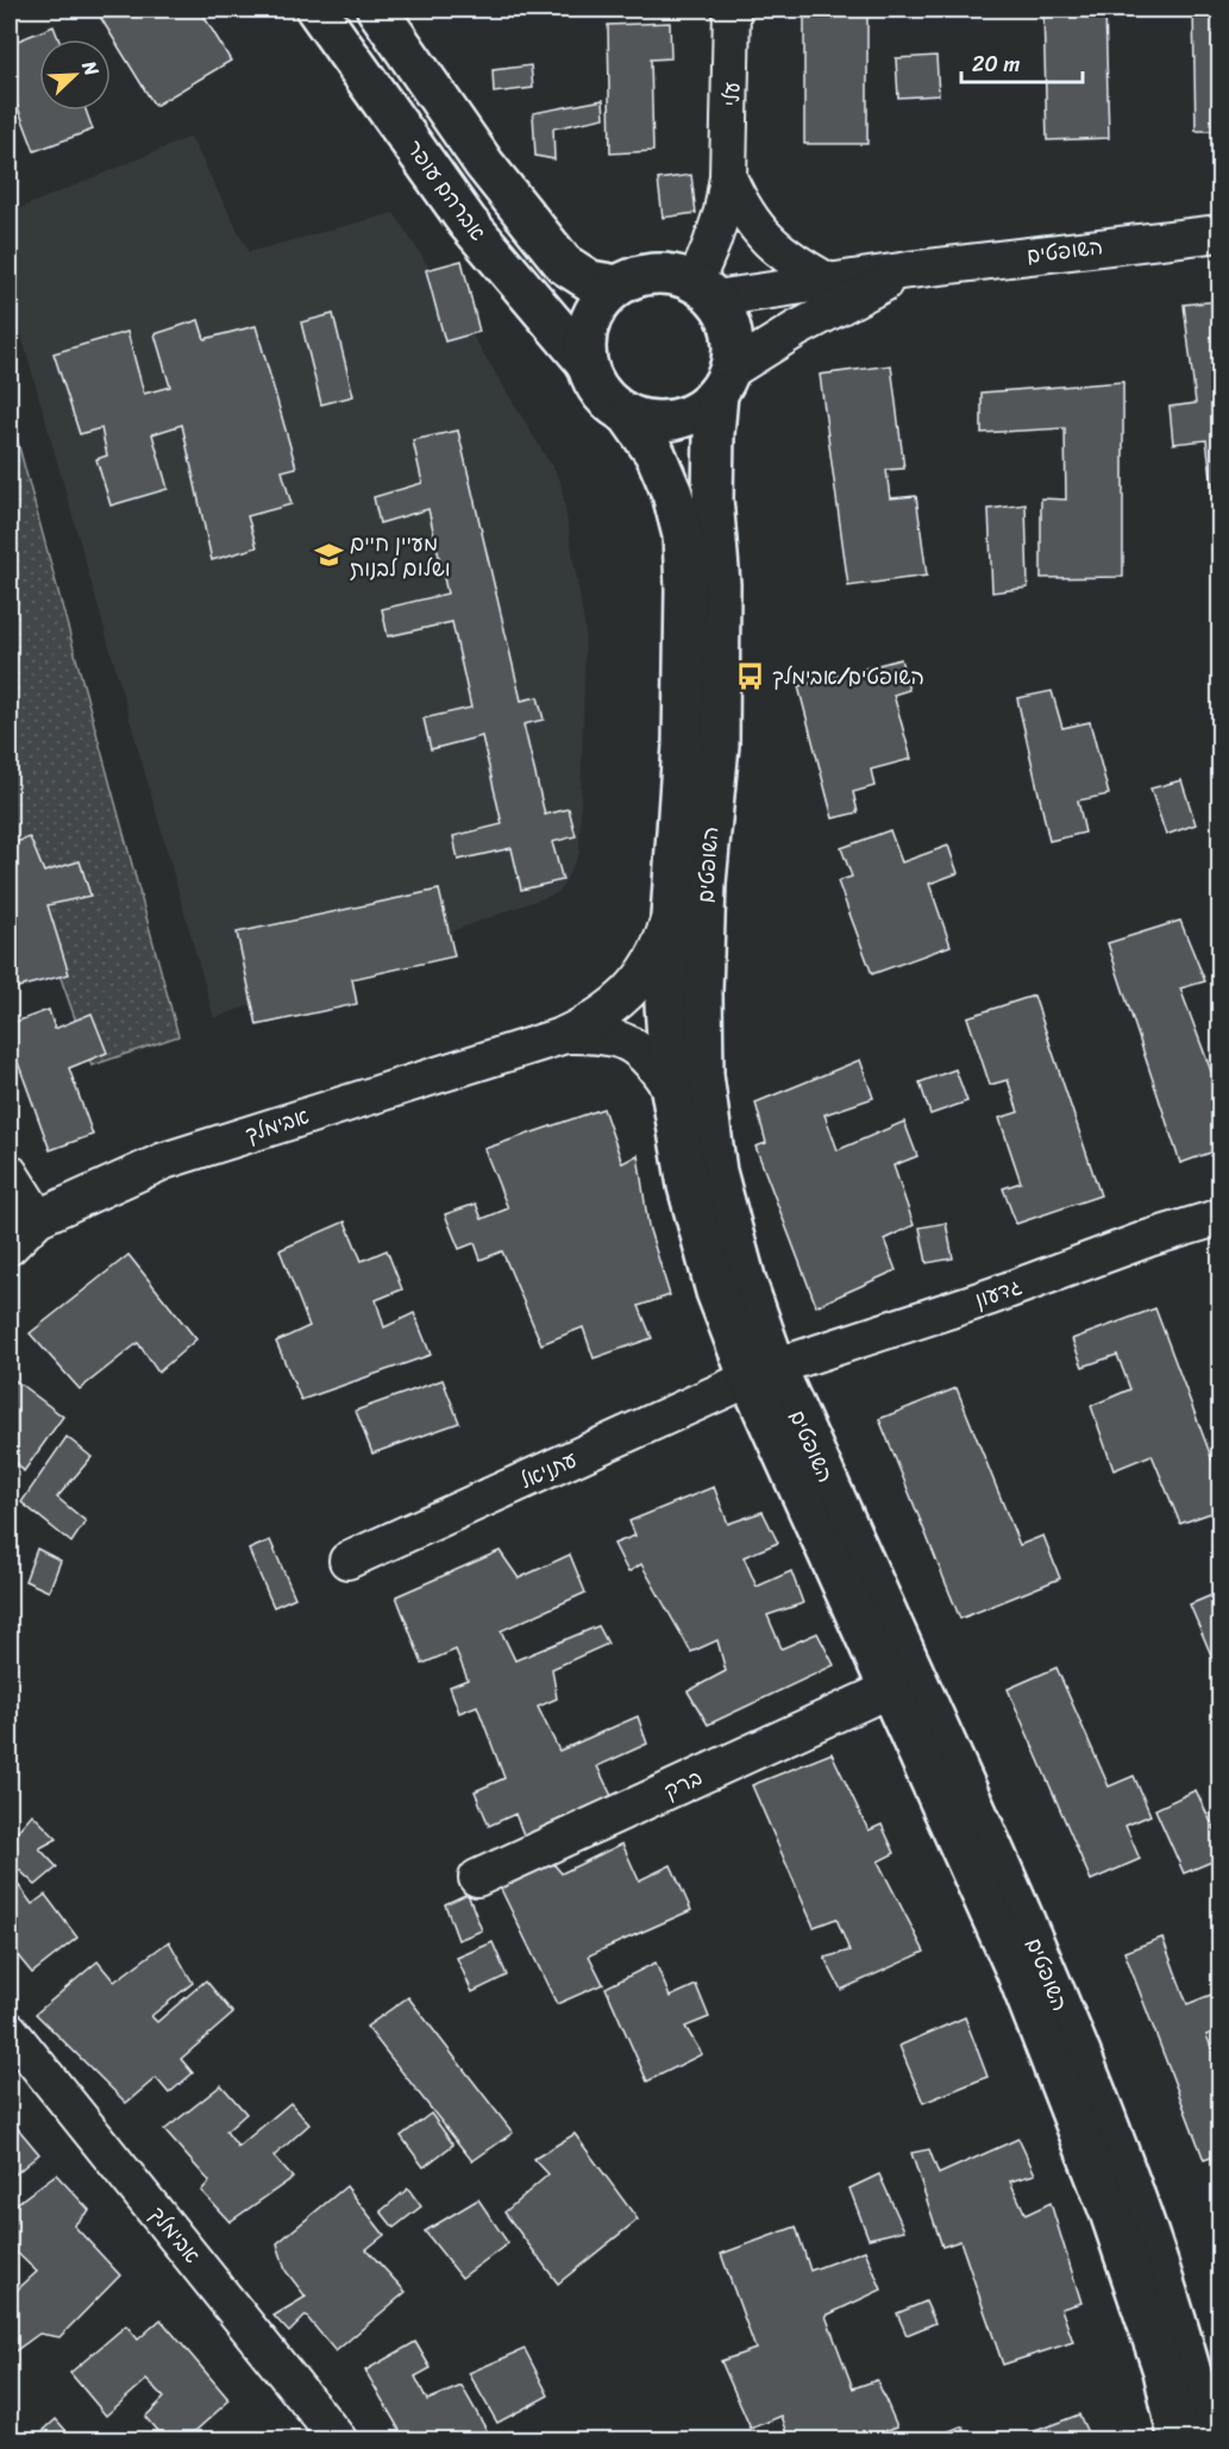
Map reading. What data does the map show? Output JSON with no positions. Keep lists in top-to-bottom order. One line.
{"streets":{"street":["עלי","אברהם עופר","השופטים","אבימלך","גדעון","עתניאל","ברק"]},"crossings":[["עלי","אברהם עופר"],["עלי","השופטים"],["אברהם עופר","השופטים"],["השופטים","אבימלך"],["השופטים","גדעון"],["השופטים","עתניאל"],["השופטים","ברק"],["גדעון","עתניאל"]],"places":{"school or university":["מעיין חיים ושלום לבנות"],"bus stop":["השופטים/אבימלך"]},"scale_bar":"20 m","north":"top right"}
